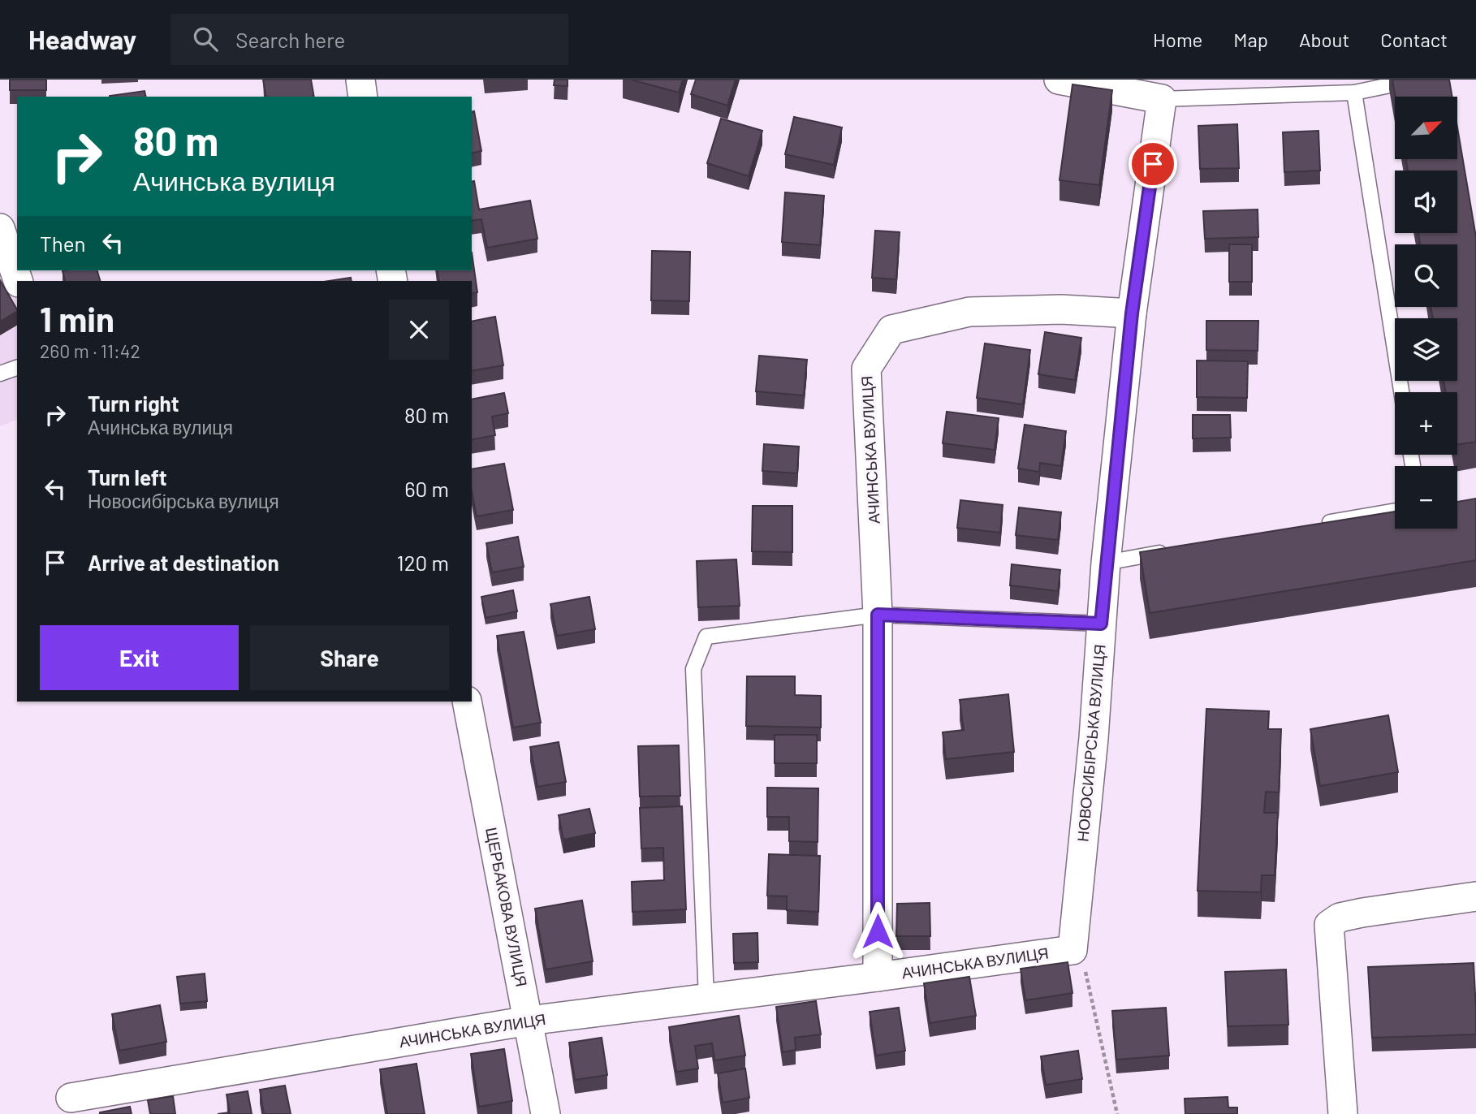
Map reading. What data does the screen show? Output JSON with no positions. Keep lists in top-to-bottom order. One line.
{"streets":{"street":["АЧИНСЬКА ВУЛИЦЯ","НОВОСИБІРСЬКА ВУЛИЦЯ","ЩЕРБАКОВА ВУЛИЦЯ"]},"crossings":[["АЧИНСЬКА ВУЛИЦЯ","НОВОСИБІРСЬКА ВУЛИЦЯ"],["АЧИНСЬКА ВУЛИЦЯ","ЩЕРБАКОВА ВУЛИЦЯ"]],"north":"top right","page":{"header":"Headway","search":"Search here","nav":["Home","Map","About","Contact"],"map_buttons":["+","−"],"turn":["80 m","Ачинська вулиця"],"then":"Then","heading":["1 min","260 m · 11:42"],"list":[{"name":"Turn right","note":"Ачинська вулиця","value":"80 m"},{"name":"Turn left","note":"Новосибірська вулиця","value":"60 m"},{"name":"Arrive at destination","value":"120 m"}],"buttons":["Exit","Share"]}}
